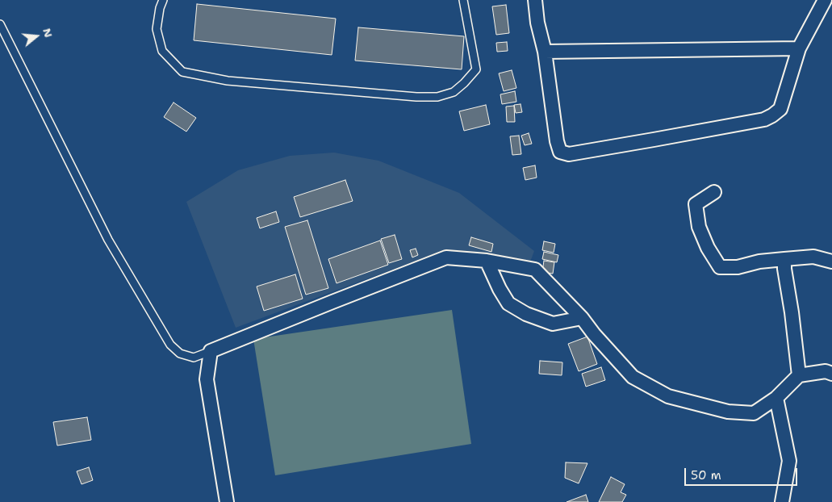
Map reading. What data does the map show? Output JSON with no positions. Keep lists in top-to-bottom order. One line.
{"scale_bar":"50 m","north":"right"}
